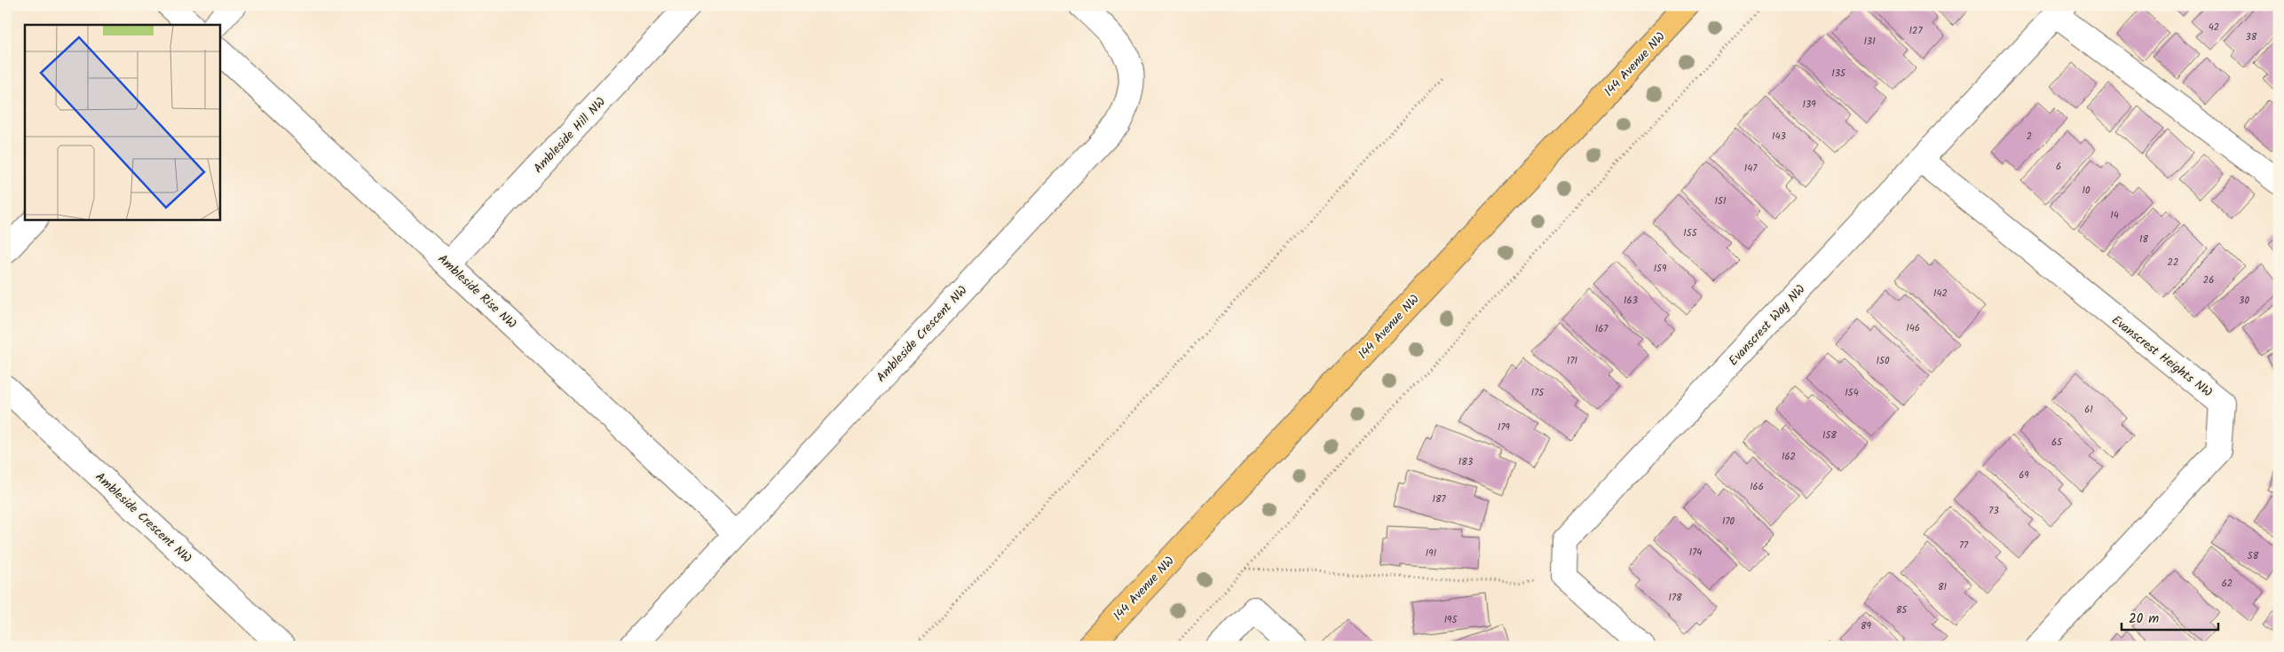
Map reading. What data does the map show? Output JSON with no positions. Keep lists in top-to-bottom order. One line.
{"streets":{"main road":["144 Avenue NW"],"street":["Ambleside Hill NW","Ambleside Rise NW","Evanscrest Way NW","Ambleside Crescent NW","Evanscrest Heights NW"]},"crossings":[["Ambleside Hill NW","Ambleside Rise NW"],["Ambleside Rise NW","Ambleside Crescent NW"],["Evanscrest Way NW","Evanscrest Heights NW"]],"house_numbers":["42","127","38","131","135","139","143","2","6","147","10","151","14","155","18","22","159","26","142","163","30","146","167","171","150","175","154","61","179","158","65","162","183","69","166","187","73","170","77","174","191","58","62","81","178","85","195","89"],"scale_bar":"20 m"}
